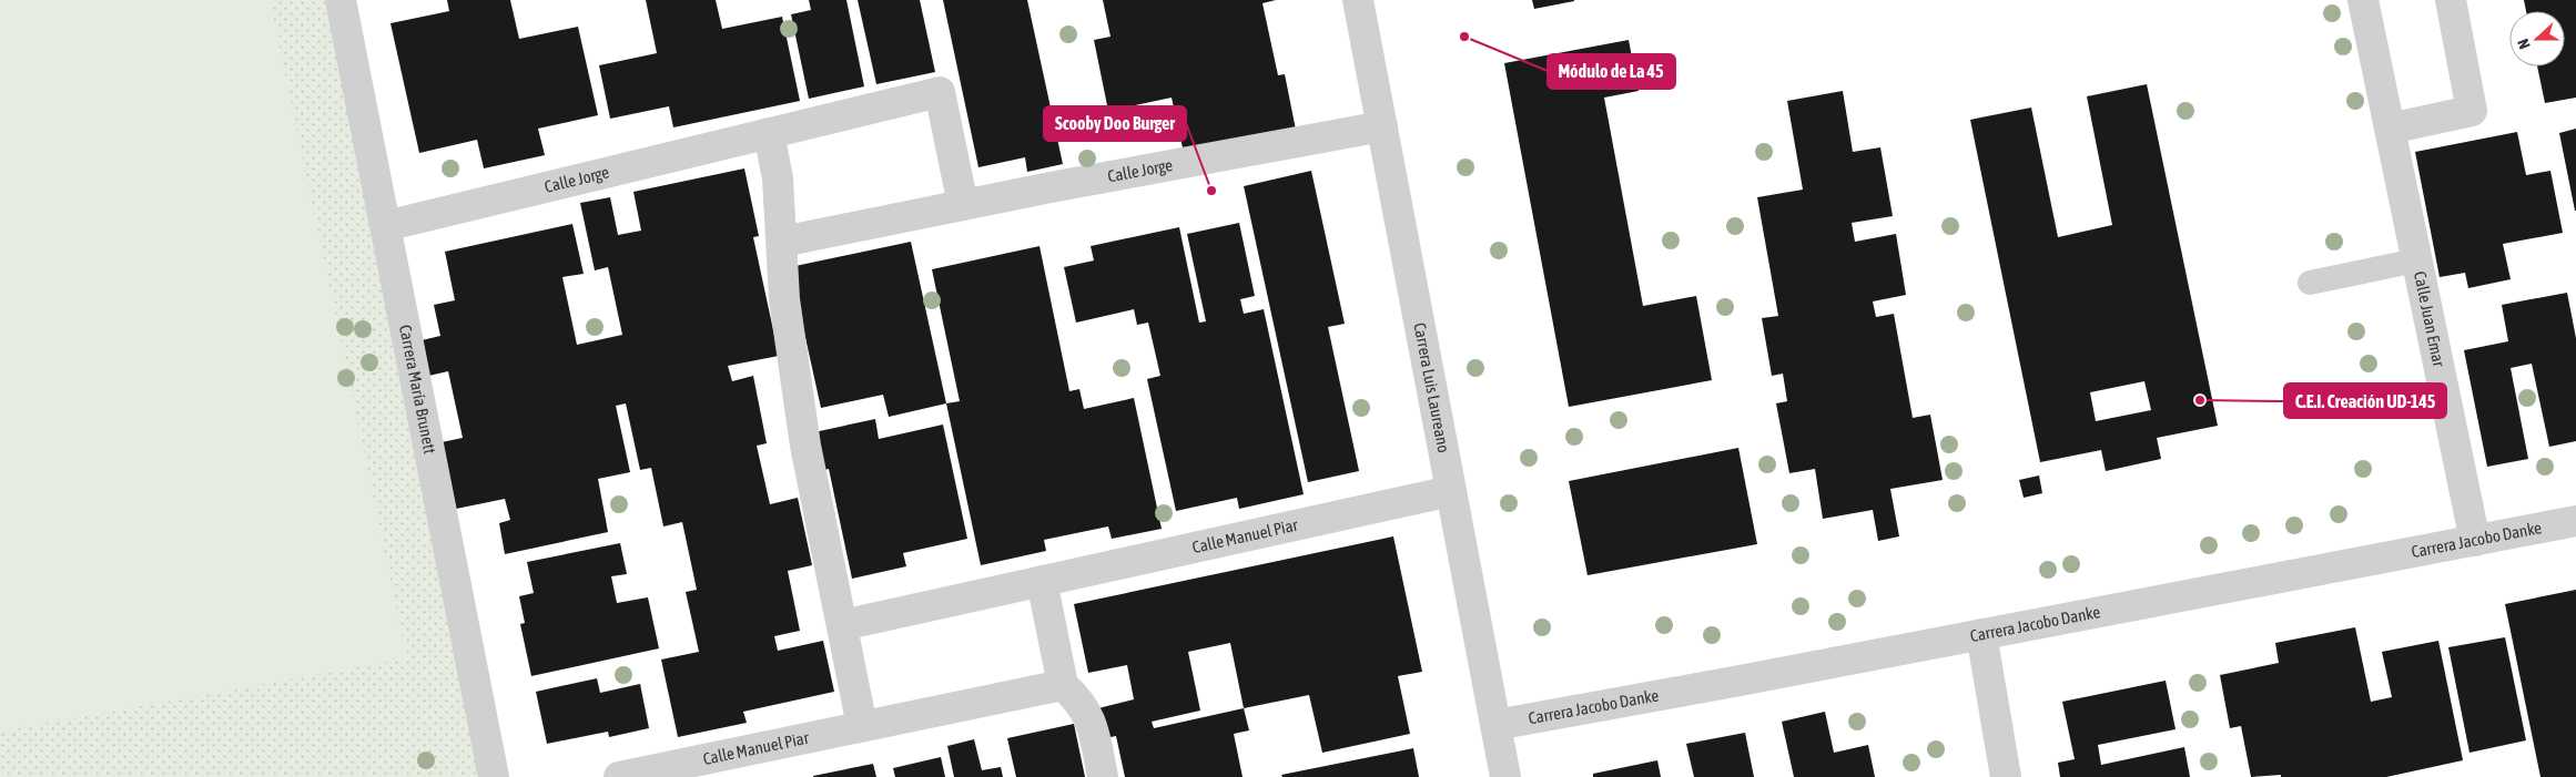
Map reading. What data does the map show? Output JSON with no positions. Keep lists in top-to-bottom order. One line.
{"streets":{"street":["Calle Jorge","Calle Juan Emar","Carrera María Brunett","Carrera Luis Laureano","Calle Manuel Piar","Carrera Jacobo Danke"]},"crossings":[["Calle Jorge","Carrera María Brunett"],["Calle Jorge","Carrera Luis Laureano"],["Calle Juan Emar","Carrera Jacobo Danke"],["Carrera Luis Laureano","Calle Manuel Piar"],["Carrera Luis Laureano","Carrera Jacobo Danke"]],"places":["Módulo de La 45","Scooby Doo Burger","C.E.I. Creación UD-145"],"north":"left"}
